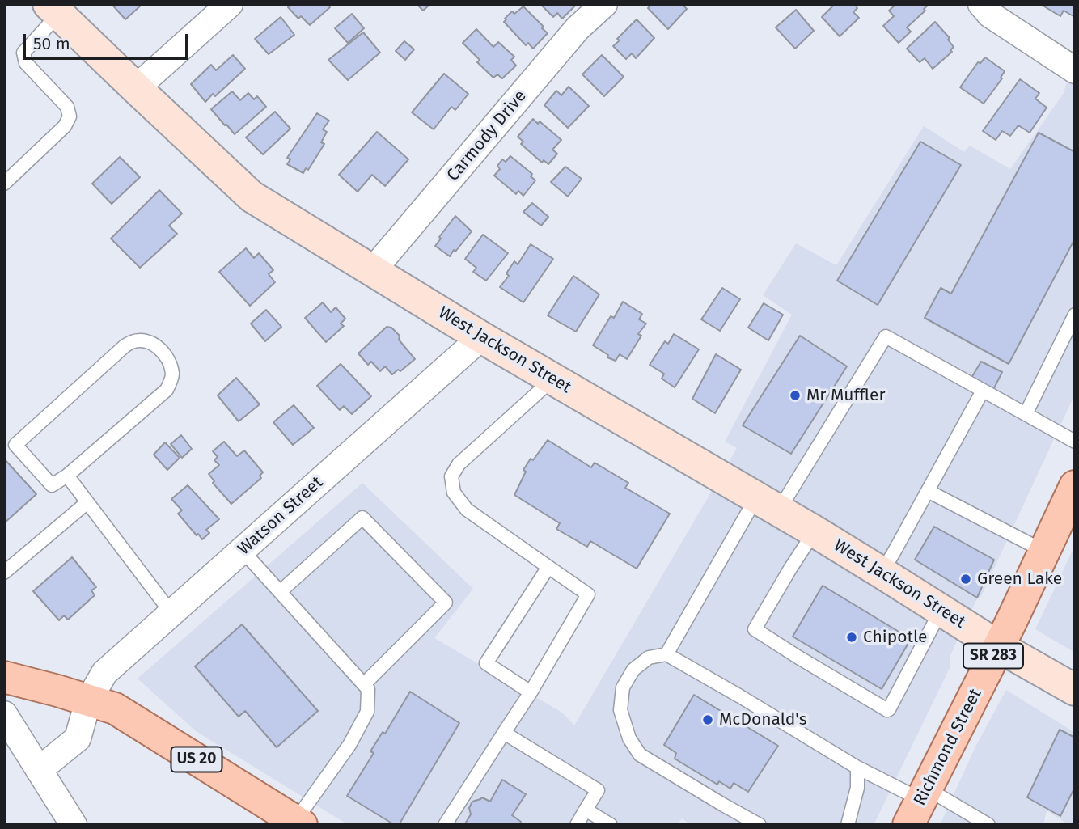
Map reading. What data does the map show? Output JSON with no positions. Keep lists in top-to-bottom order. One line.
{"streets":{"main road":["SR 283","Richmond Street","US 20"],"street":["Carmody Drive","West Jackson Street","Watson Street"]},"crossings":[["Carmody Drive","West Jackson Street"],["West Jackson Street","Watson Street"],["West Jackson Street","Richmond Street"],["Watson Street","US 20"]],"places":["Mr Muffler","Green Lake","Chipotle","McDonald's"],"scale_bar":"50 m"}
